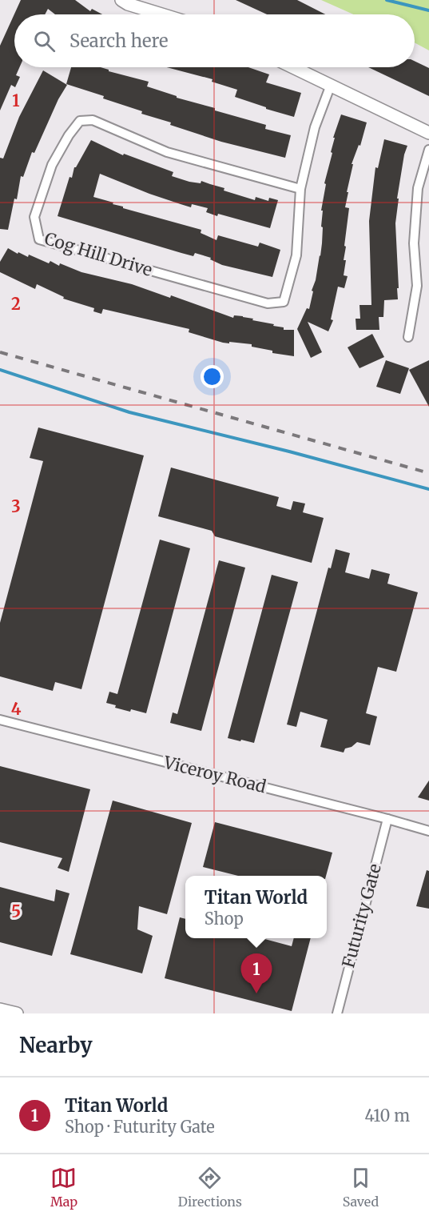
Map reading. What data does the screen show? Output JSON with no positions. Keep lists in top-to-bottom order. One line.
{"streets":{"street":["Cog Hill Drive","Viceroy Road","Futurity Gate"]},"crossings":[["Viceroy Road","Futurity Gate"]],"page":{"search":"Search here","popup":["Titan World","Shop"],"pins":"1","heading":"Nearby","list":[{"mark":"1","name":"Titan World","note":"Shop · Futurity Gate","value":"410 m"}],"nav":["Map","Directions","Saved"]},"grid":{"rows":["1","2","3","4","5"]}}
